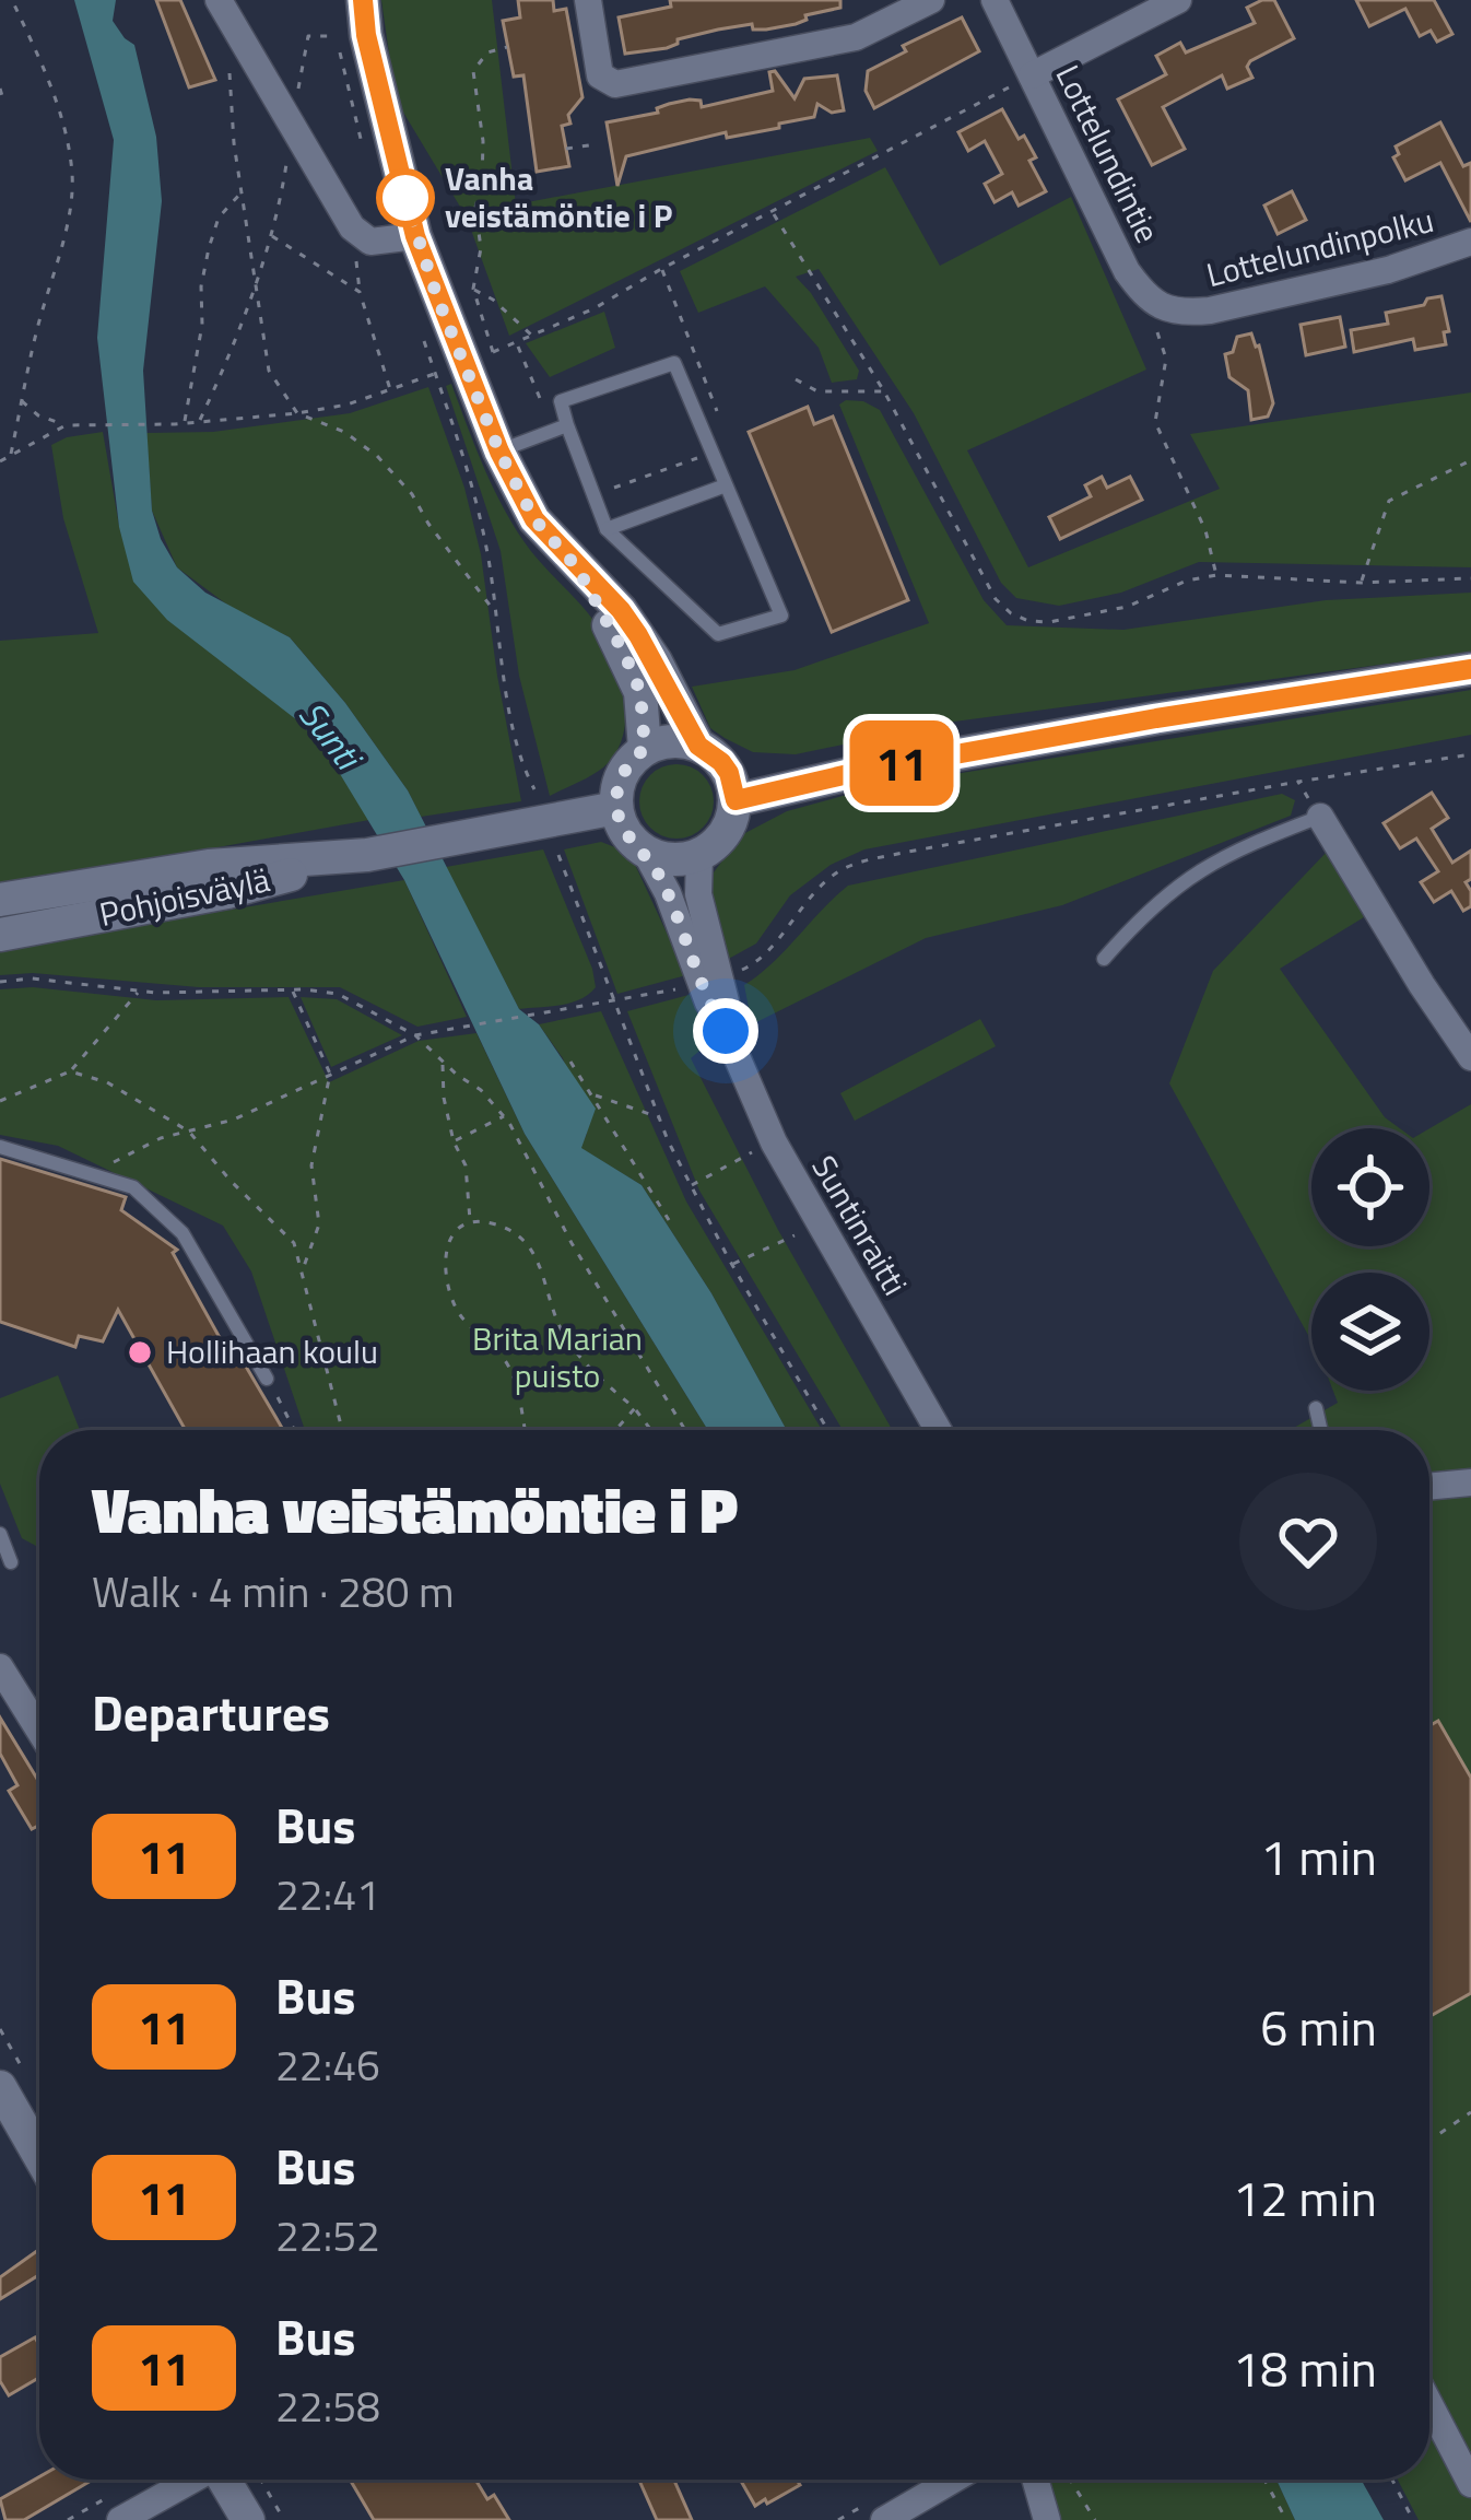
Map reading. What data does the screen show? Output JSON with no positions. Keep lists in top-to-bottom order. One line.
{"streets":{"main road":["Pohjoisväylä"],"street":["Lottelundintie","Lottelundinpolku","Suntinraitti"]},"crossings":[["Lottelundintie","Lottelundinpolku"],["Pohjoisväylä","Suntinraitti"]],"water":["Sunti"],"parks":["Brita Marian puisto"],"places":["Vanha veistämöntie i P","Hollihaan koulu"],"lines":["bus line 11"],"page":{"on_map":"11","heading":[["Vanha veistämöntie i P","Walk · 4 min · 280 m"],"Departures"],"list":[{"mark":"11","name":"Bus","note":"22:41","value":"1 min"},{"mark":"11","name":"Bus","note":"22:46","value":"6 min"},{"mark":"11","name":"Bus","note":"22:52","value":"12 min"},{"mark":"11","name":"Bus","note":"22:58","value":"18 min"}]}}
